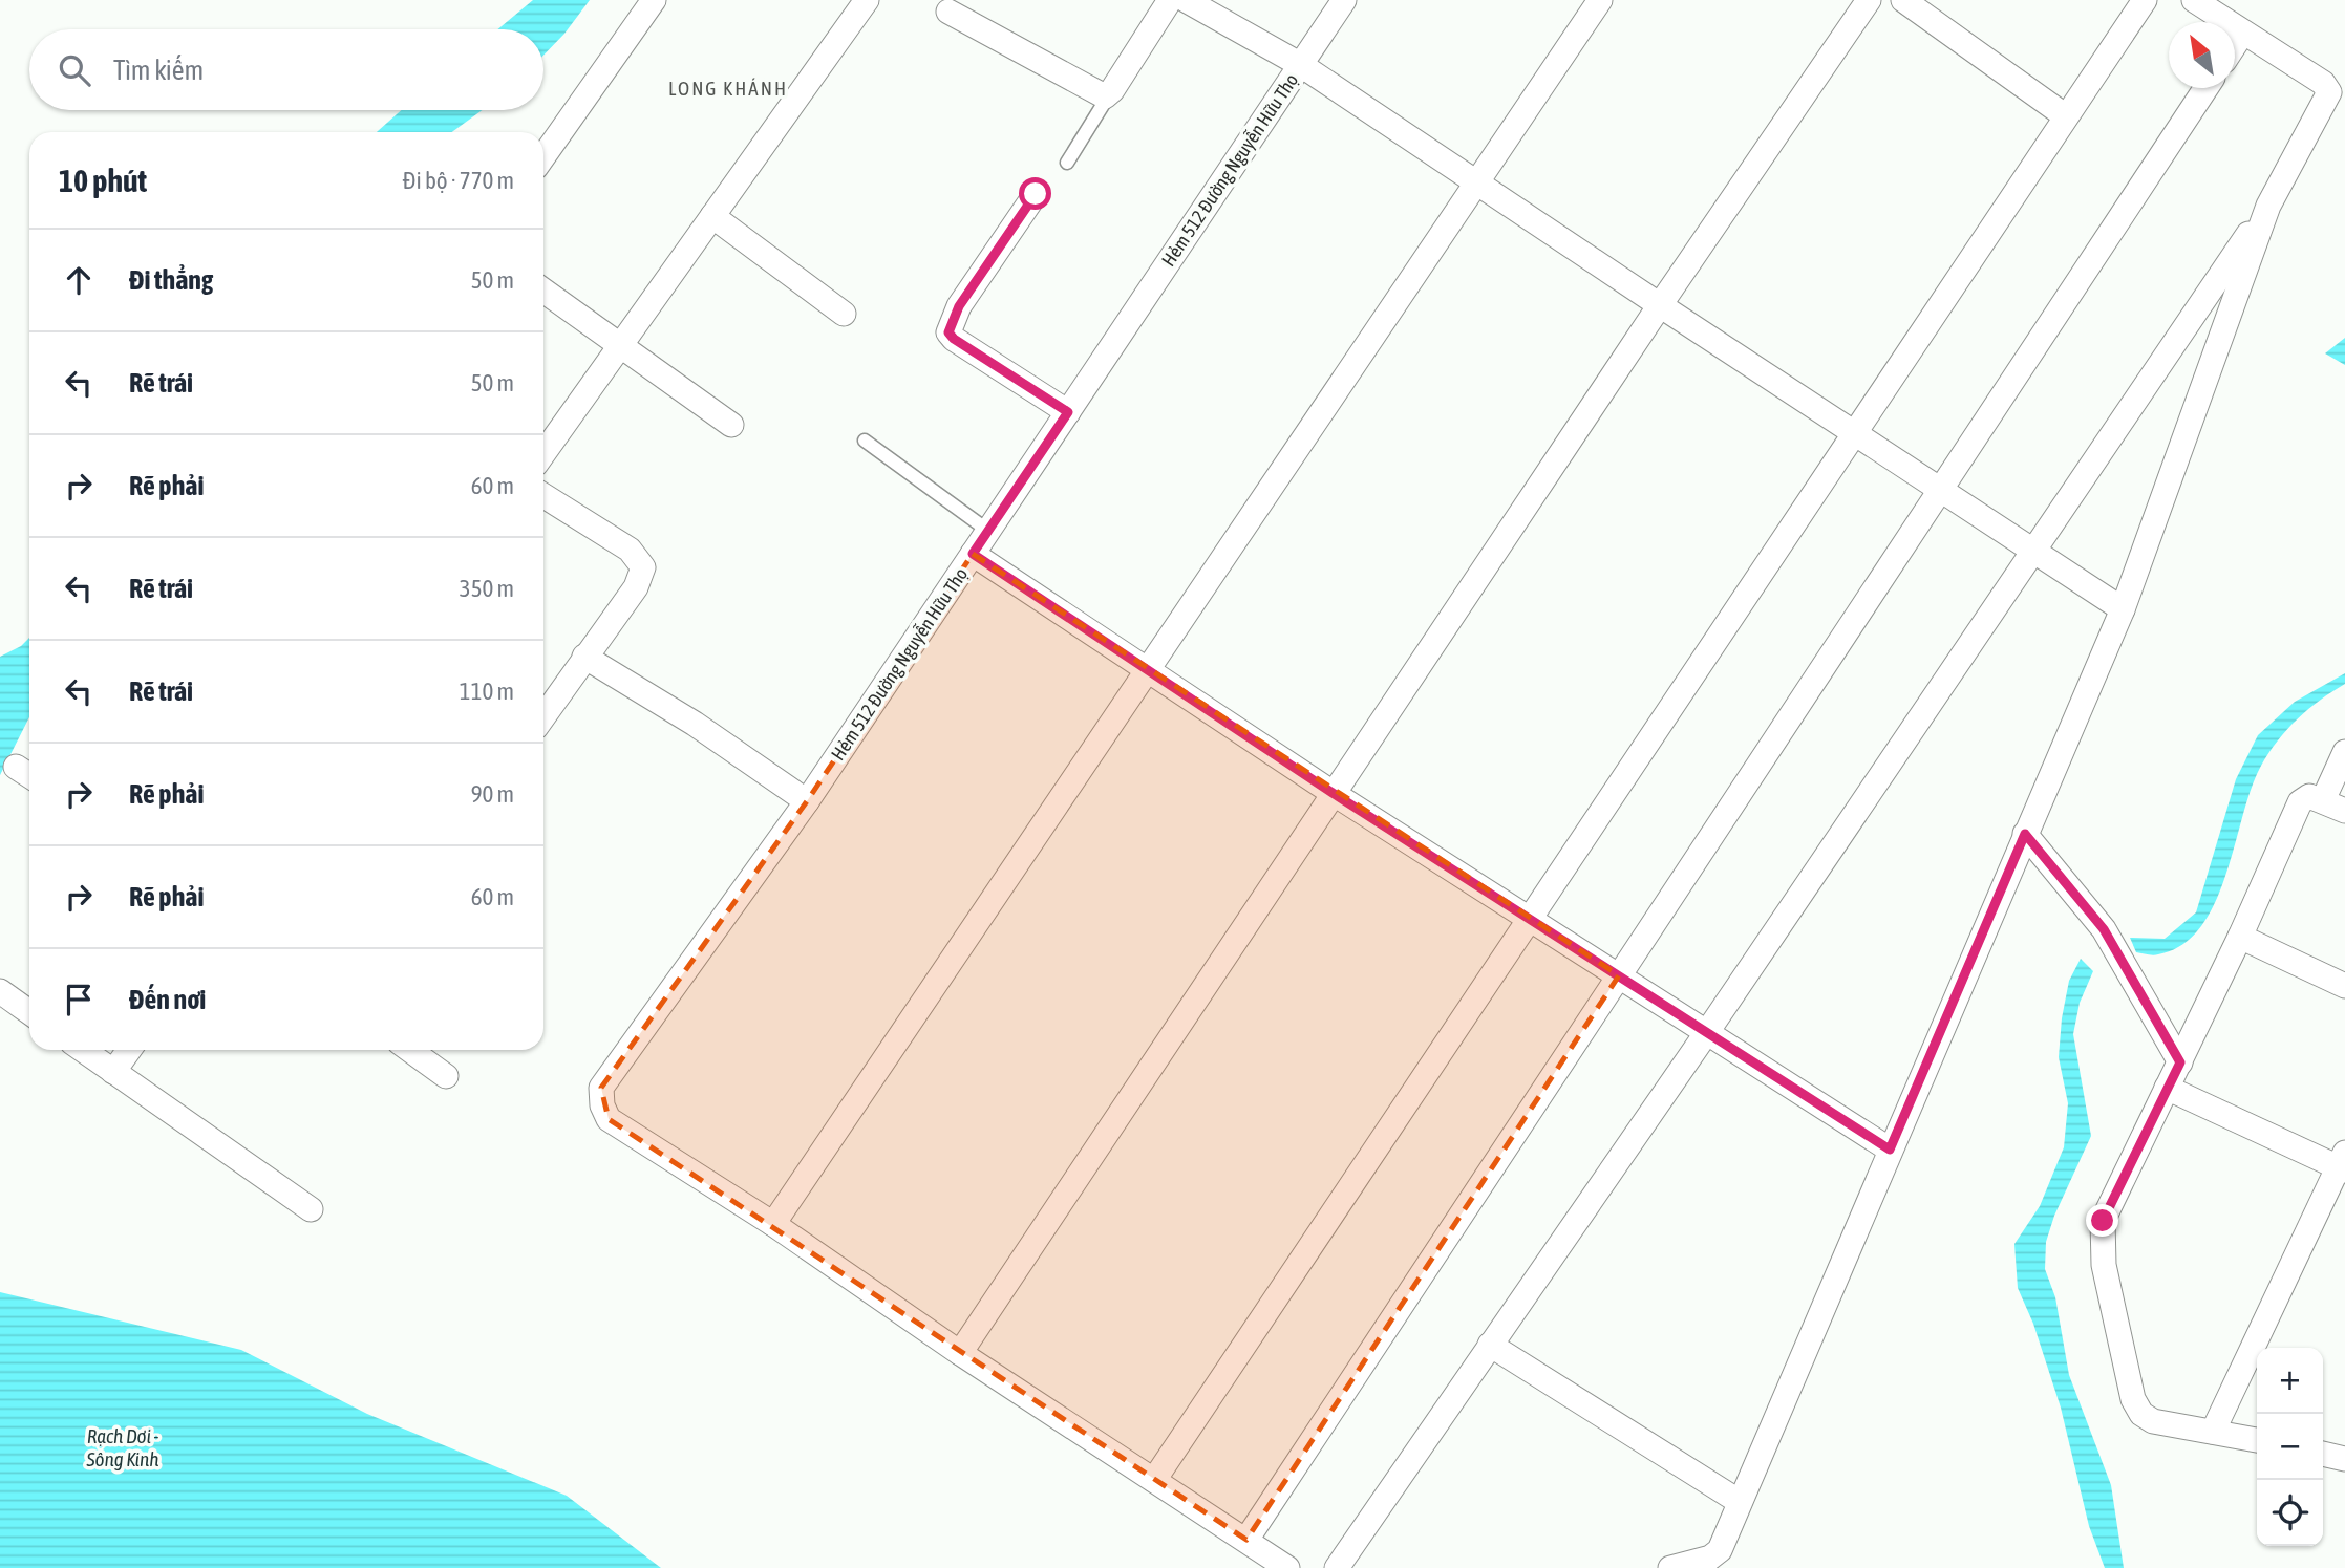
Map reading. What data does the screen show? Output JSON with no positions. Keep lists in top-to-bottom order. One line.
{"streets":{"street":["Hẻm 512 Đường Nguyễn Hữu Thọ"]},"districts":["LONG KHÁNH"],"water":["Rạch Dơi - Sông Kinh"],"north":"top left","page":{"search":"Tìm kiếm","heading":["10 phút","Đi bộ · 770 m"],"list":[["Đi thẳng","50 m"],["Rẽ trái","50 m"],["Rẽ phải","60 m"],["Rẽ trái","350 m"],["Rẽ trái","110 m"],["Rẽ phải","90 m"],["Rẽ phải","60 m"],"Đến nơi"],"map_buttons":["+","−"]}}
